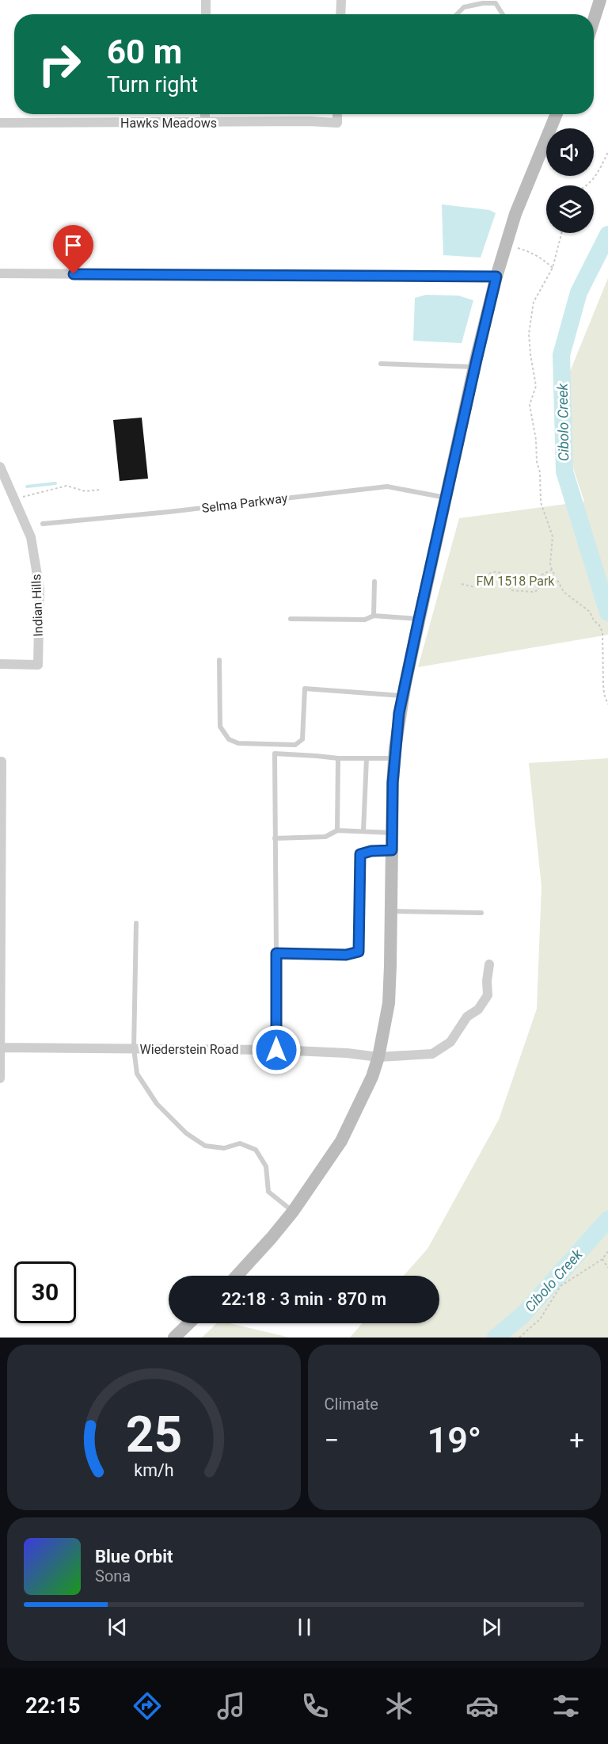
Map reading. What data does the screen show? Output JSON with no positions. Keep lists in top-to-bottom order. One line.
{"streets":{"street":["Hawks Meadows","Indian Hills","Wiederstein Road"],"lane":["Selma Parkway"]},"water":["Cibolo Creek"],"parks":["FM 1518 Park"],"page":{"turn":["60 m","Turn right"],"limit":"30","trip":"22:18 · 3 min · 870 m","tile":"Climate","heat":["−","19°","+"],"song":["Blue Orbit","Sona"],"tabs":"22:15","gauge":["25","km/h"]}}
